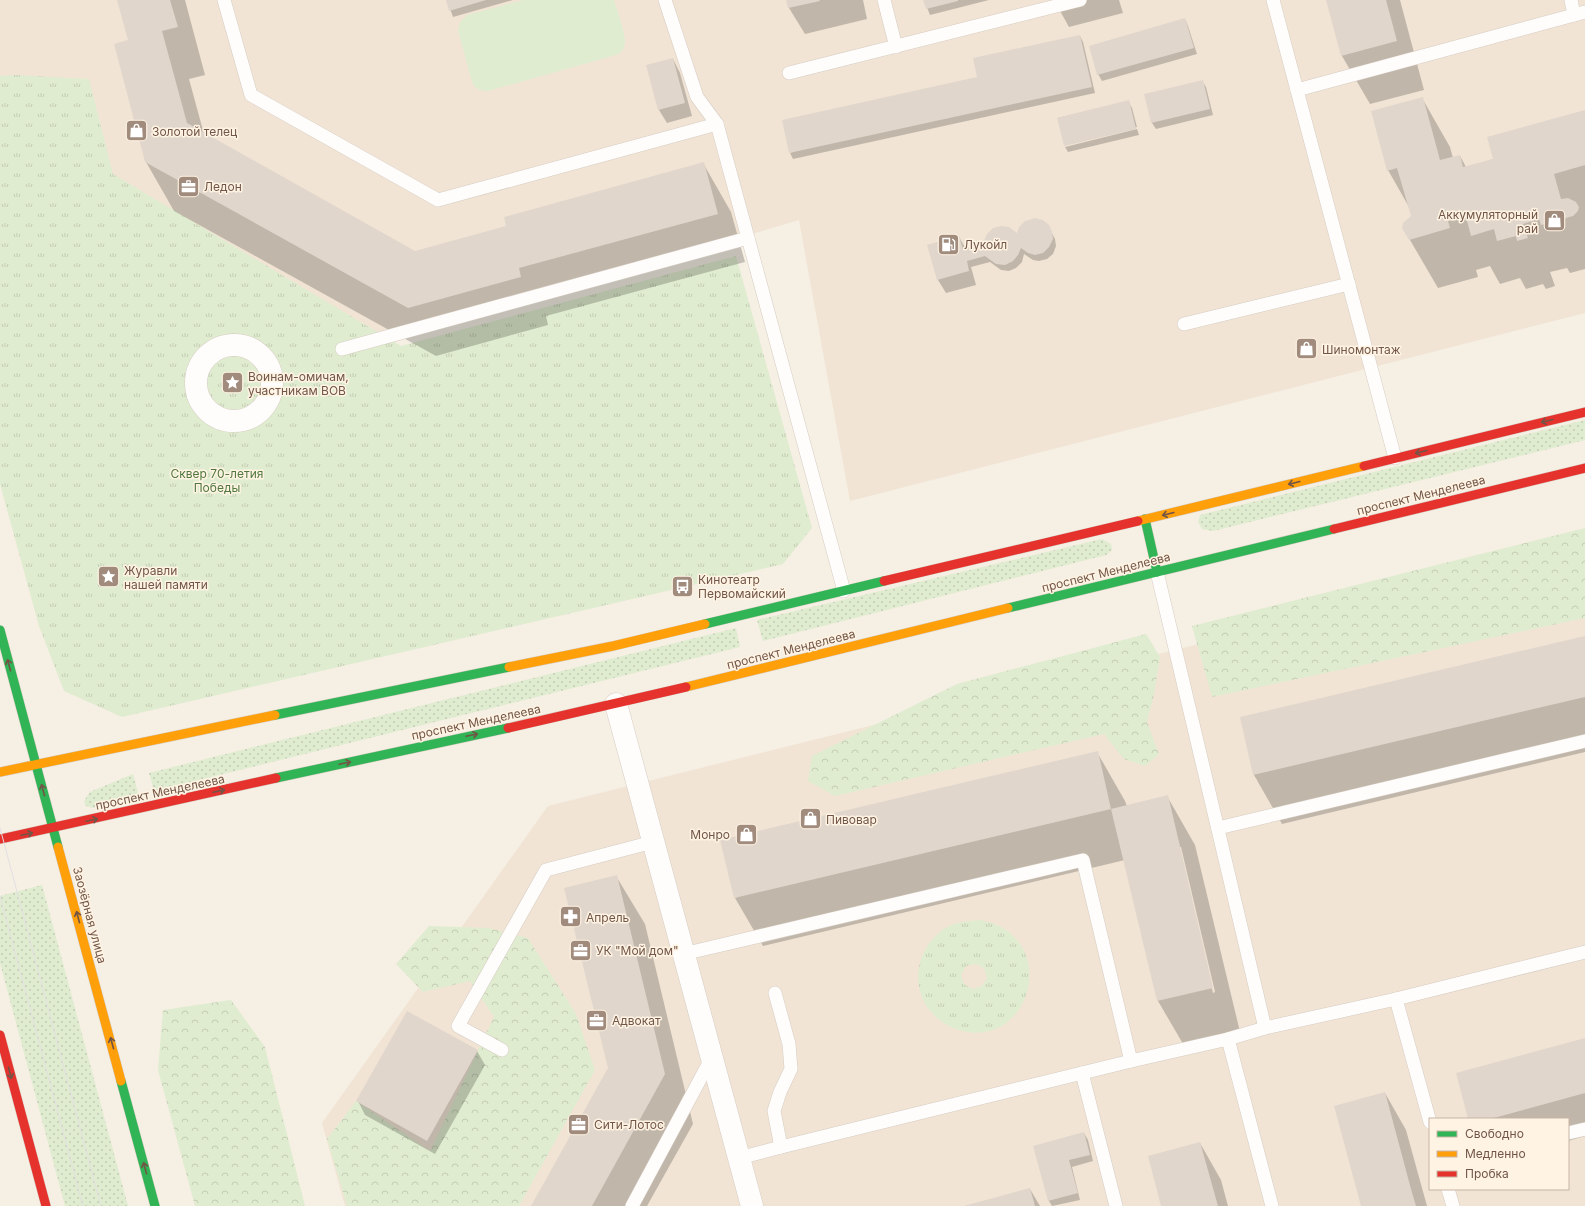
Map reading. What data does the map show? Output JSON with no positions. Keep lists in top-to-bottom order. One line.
{"streets":{"main road":["проспект Менделеева","Заозёрная улица"]},"crossings":[["проспект Менделеева","Заозёрная улица"]],"one_way":["Заозёрная улица"],"parks":["Сквер 70-летия Победы"],"places":{"shop":["Золотой телец","Аккумуляторный рай","Шиномонтаж","Пивовар","Монро"],"office":["Ледон","УК \"Мой дом\"","Адвокат","Сити-Лотос"],"fuel station":["Лукойл"],"place":["Воинам-омичам, участникам ВОВ","Журавли нашей памяти"],"bus stop":["Кинотеатр Первомайский"],"pharmacy":["Апрель"]},"legend":["Свободно","Медленно","Пробка"]}
